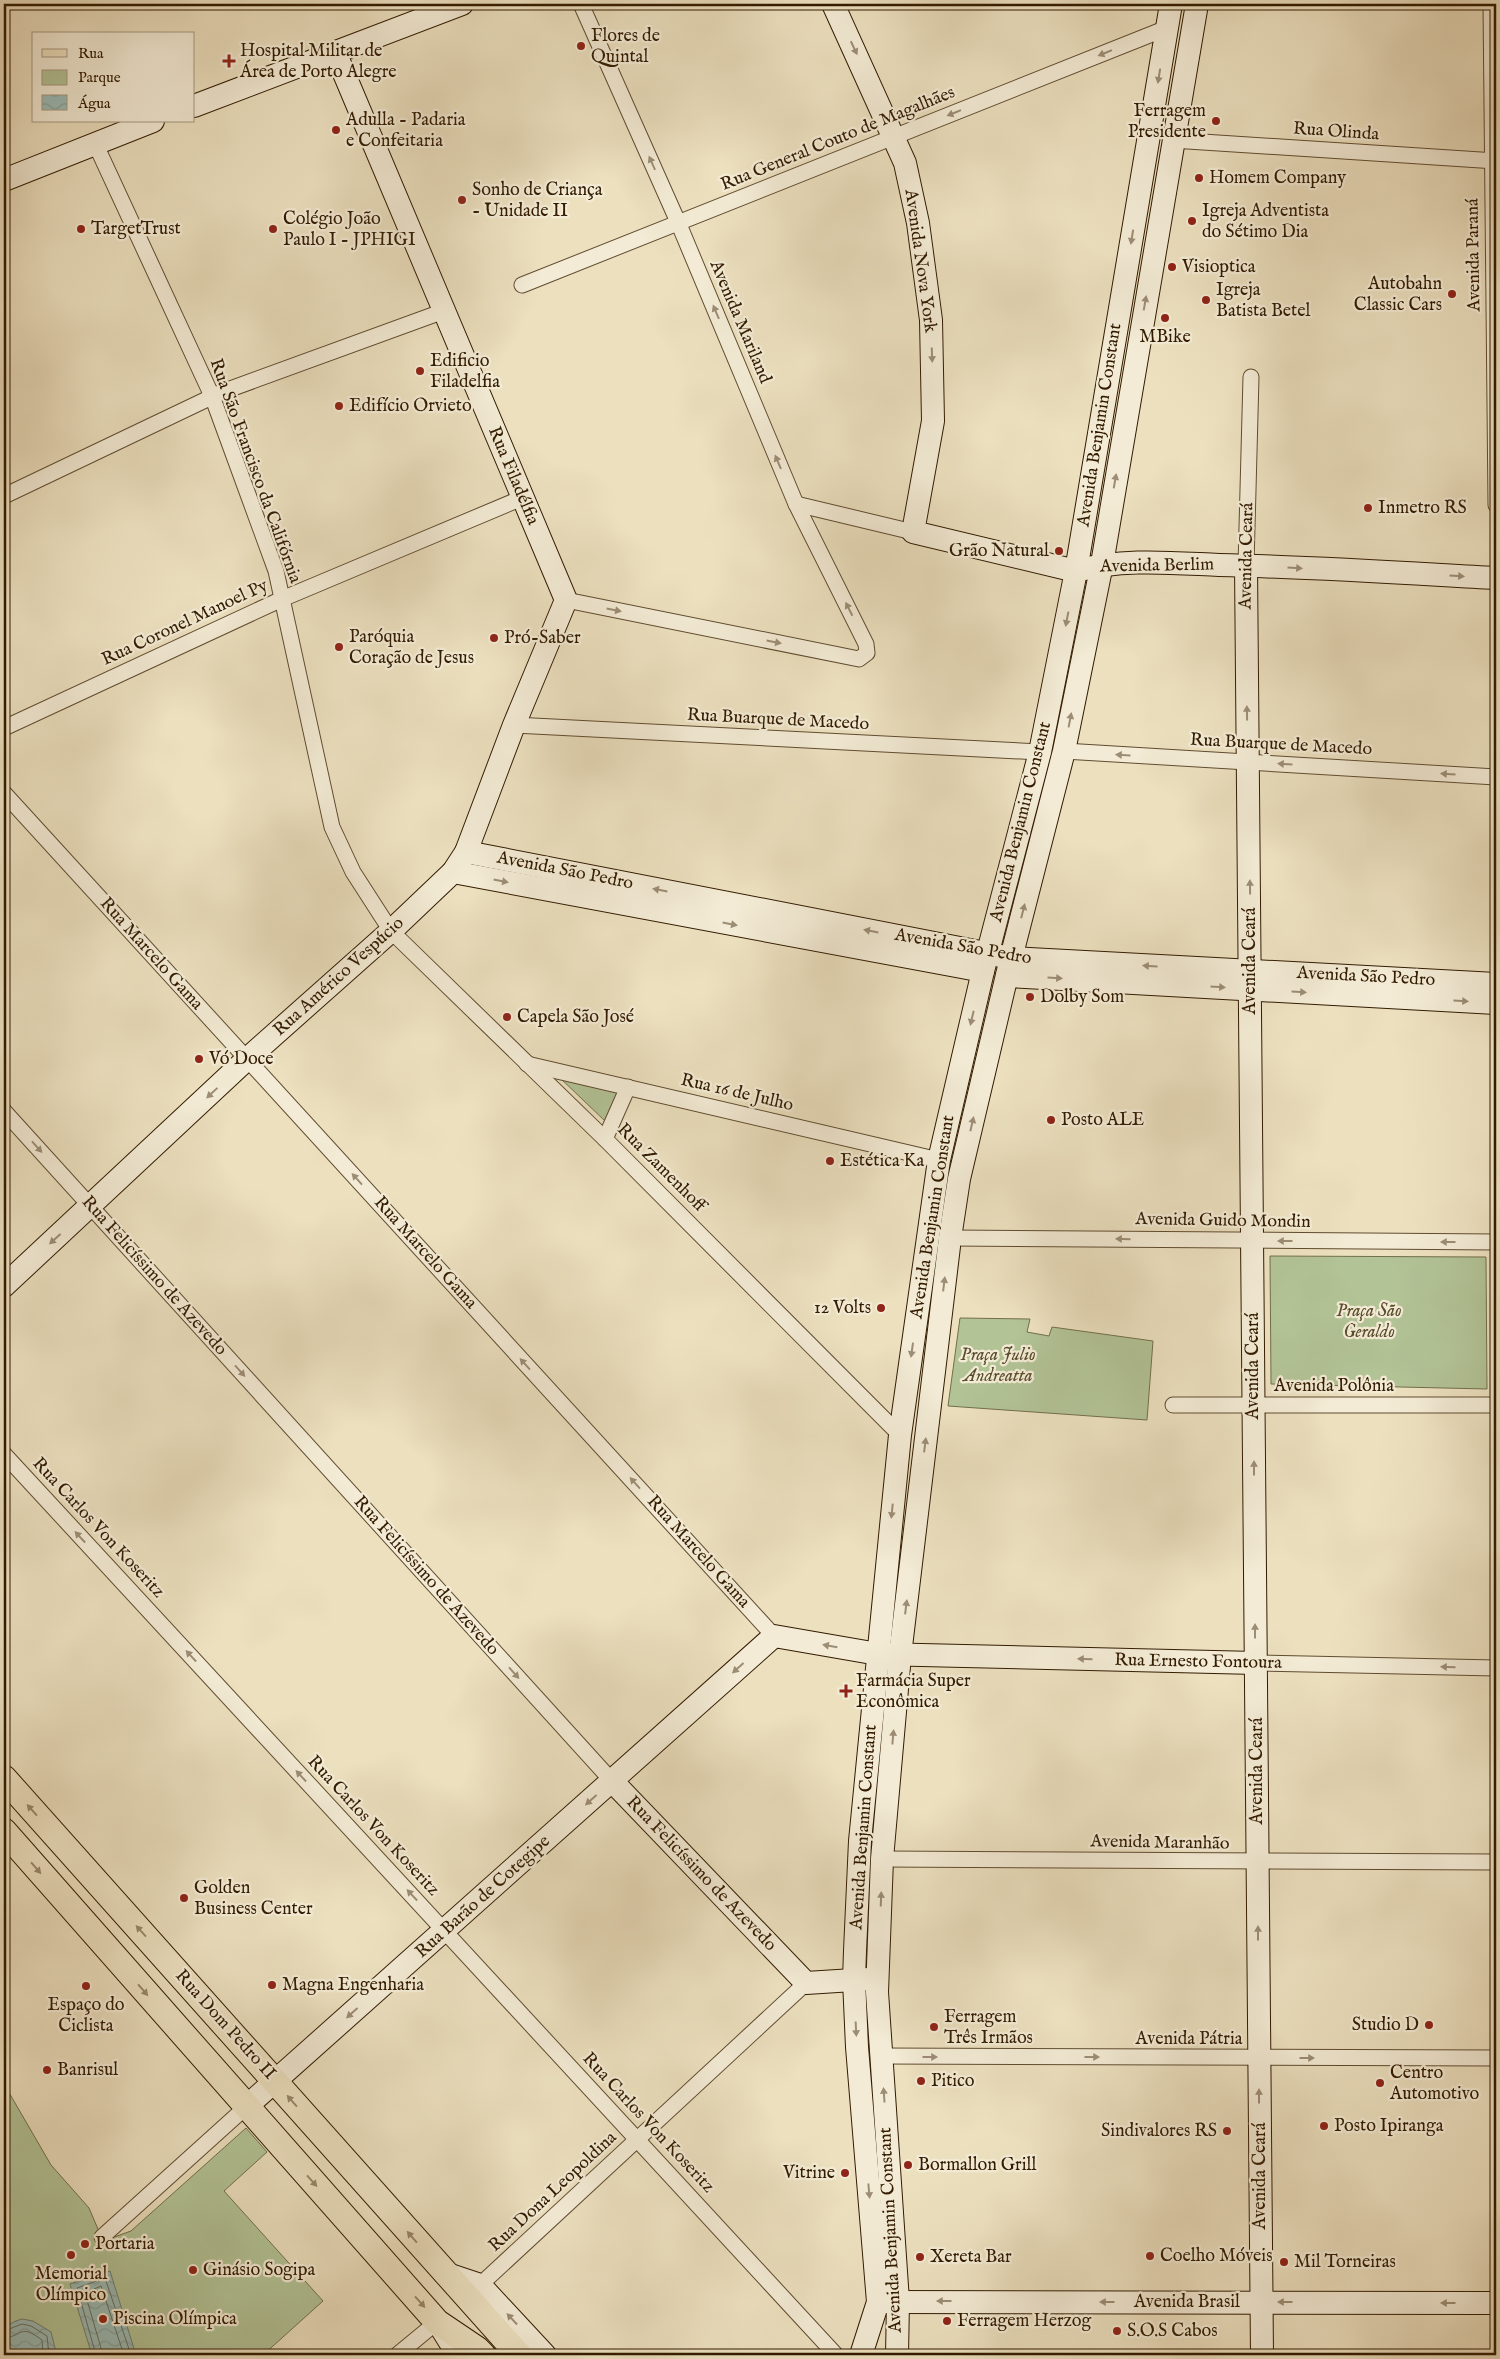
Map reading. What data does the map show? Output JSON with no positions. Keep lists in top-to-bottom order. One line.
{"streets":{"main road":["Rua Dom Pedro II"],"street":["Rua Olinda","Rua General Couto de Magalhães","Avenida Paraná","Avenida Nova York","Avenida Mariland","Avenida Benjamin Constant","Rua São Francisco da Califórnia","Rua Filadélfia","Avenida Ceará","Avenida Berlim","Rua Coronel Manoel Py","Rua Buarque de Macedo","Avenida São Pedro","Rua Marcelo Gama","Rua Américo Vespúcio","Rua 16 de Julho","Rua Zamenhoff","Avenida Guido Mondin","Rua Felicíssimo de Azevedo","Avenida Polônia","Rua Carlos Von Koseritz","Rua Ernesto Fontoura","Avenida Maranhão","Rua Barão de Cotegipe","Avenida Pátria","Rua Dona Leopoldina","Avenida Brasil"]},"crossings":[["Rua Olinda","Avenida Paraná"],["Rua Olinda","Avenida Benjamin Constant"],["Rua General Couto de Magalhães","Avenida Nova York"],["Rua General Couto de Magalhães","Avenida Mariland"],["Rua General Couto de Magalhães","Avenida Benjamin Constant"],["Avenida Nova York","Avenida Berlim"],["Avenida Mariland","Rua Filadélfia"],["Avenida Mariland","Avenida Berlim"],["Avenida Benjamin Constant","Avenida Berlim"],["Avenida Benjamin Constant","Rua Buarque de Macedo"],["Avenida Benjamin Constant","Avenida São Pedro"],["Avenida Benjamin Constant","Rua 16 de Julho"],["Avenida Benjamin Constant","Rua Zamenhoff"],["Avenida Benjamin Constant","Avenida Guido Mondin"],["Avenida Benjamin Constant","Rua Ernesto Fontoura"],["Avenida Benjamin Constant","Avenida Maranhão"],["Avenida Benjamin Constant","Avenida Pátria"],["Avenida Benjamin Constant","Avenida Brasil"],["Rua São Francisco da Califórnia","Rua Coronel Manoel Py"],["Rua São Francisco da Califórnia","Rua Américo Vespúcio"],["Rua São Francisco da Califórnia","Rua Zamenhoff"],["Rua Filadélfia","Rua Coronel Manoel Py"],["Avenida Ceará","Avenida Berlim"],["Avenida Ceará","Rua Buarque de Macedo"],["Avenida Ceará","Avenida São Pedro"],["Avenida Ceará","Avenida Guido Mondin"],["Avenida Ceará","Avenida Polônia"],["Avenida Ceará","Rua Ernesto Fontoura"],["Avenida Ceará","Avenida Maranhão"],["Avenida Ceará","Avenida Pátria"],["Avenida Ceará","Avenida Brasil"],["Avenida São Pedro","Rua Américo Vespúcio"],["Rua Marcelo Gama","Rua Américo Vespúcio"],["Rua Marcelo Gama","Rua Barão de Cotegipe"],["Rua Américo Vespúcio","Rua Zamenhoff"],["Rua Américo Vespúcio","Rua Felicíssimo de Azevedo"],["Rua 16 de Julho","Rua Zamenhoff"],["Rua Felicíssimo de Azevedo","Rua Barão de Cotegipe"],["Rua Felicíssimo de Azevedo","Rua Dona Leopoldina"],["Rua Carlos Von Koseritz","Rua Barão de Cotegipe"],["Rua Carlos Von Koseritz","Rua Dona Leopoldina"],["Rua Barão de Cotegipe","Rua Dom Pedro II"]],"one_way":["Rua General Couto de Magalhães","Avenida Nova York","Avenida Ceará","Avenida Berlim","Rua Buarque de Macedo","Rua Marcelo Gama","Rua Américo Vespúcio","Avenida Guido Mondin","Rua Felicíssimo de Azevedo","Rua Carlos Von Koseritz","Rua Ernesto Fontoura","Rua Barão de Cotegipe","Avenida Pátria","Avenida Brasil"],"parks":["Praça São Geraldo","Praça Julio Andreatta"],"places":{"other":["Flores de Quintal","Ferragem Presidente","Adulla - Padaria e Confeitaria","Homem Company","Sonho de Criança - Unidade II","Igreja Adventista do Sétimo Dia","TargetTrust","Colégio João Paulo I - JPHIGI","Visioptica","Autobahn Classic Cars","Igreja Batista Betel","MBike","Edificio Filadelfia","Edifício Orvieto","Inmetro RS","Grão Natural","Pró-Saber","Paróquia Coração de Jesus","Dolby Som","Capela São José","Vó Doce","Posto ALE","Estética Ka","12 Volts","Golden Business Center","Magna Engenharia","Espaço do Ciclista","Studio D","Ferragem Três Irmãos","Banrisul","Pitico","Centro Automotivo","Posto Ipiranga","Sindivalores RS","Bormallon Grill","Vitrine","Portaria","Memorial Olímpico","Coelho Móveis","Xereta Bar","Mil Torneiras","Ginásio Sogipa","Piscina Olímpica","Ferragem Herzog","S.O.S Cabos"],"health":["Hospital Militar de Área de Porto Alegre","Farmácia Super Econômica"]},"legend":["Rua","Parque","Água"]}
